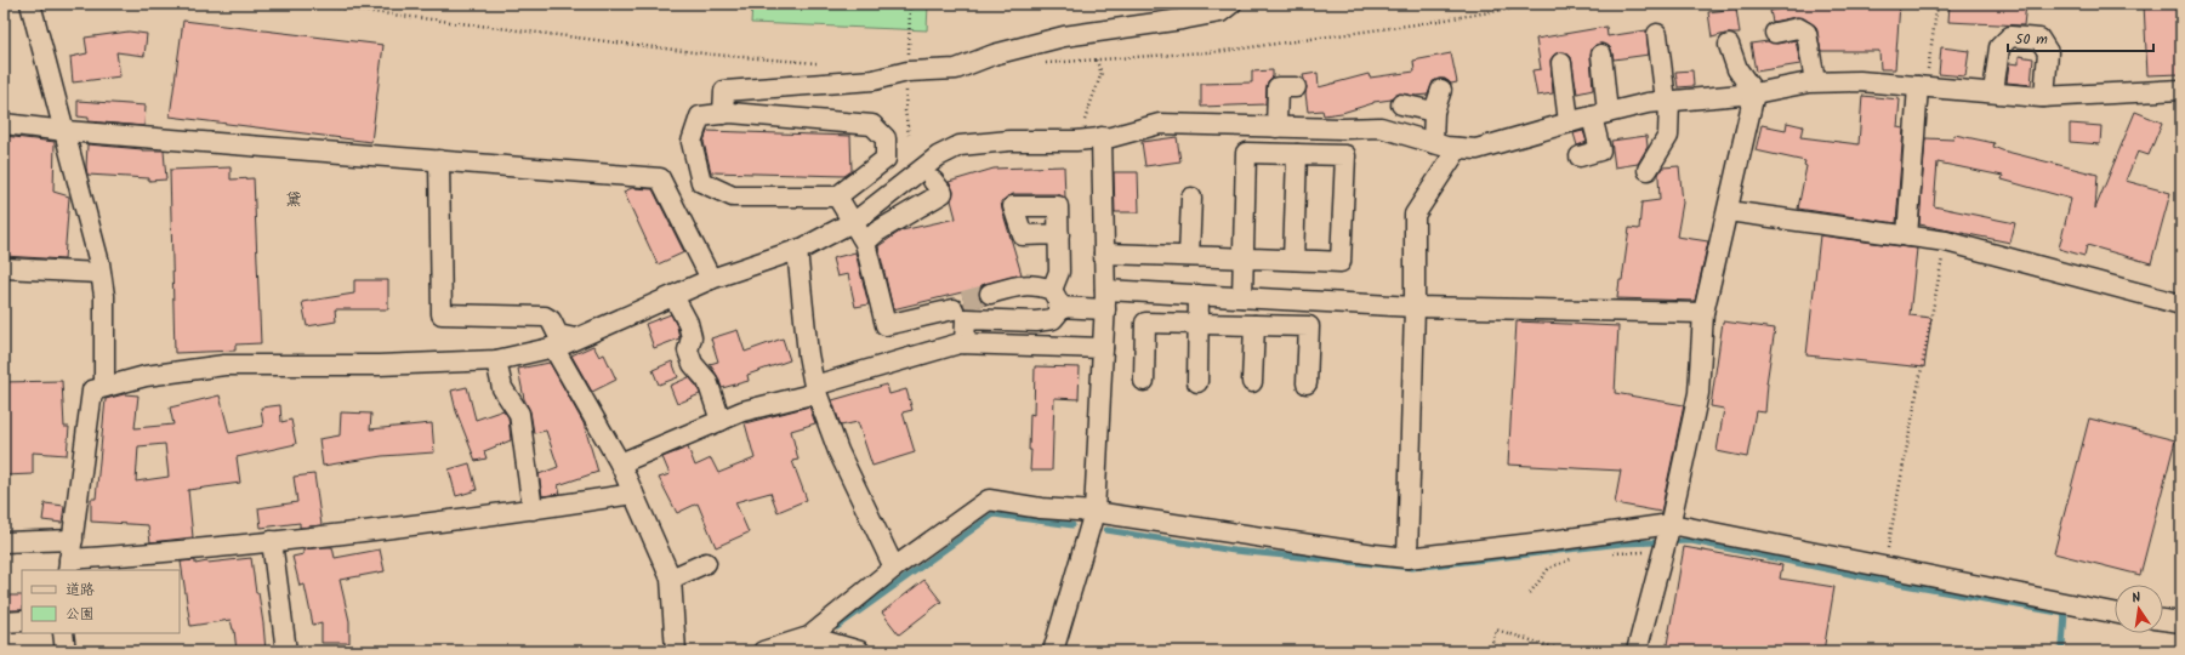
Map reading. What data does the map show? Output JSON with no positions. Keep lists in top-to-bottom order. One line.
{"districts":["黛"],"legend":["道路","公園"],"scale_bar":"50 m","north":"top"}
